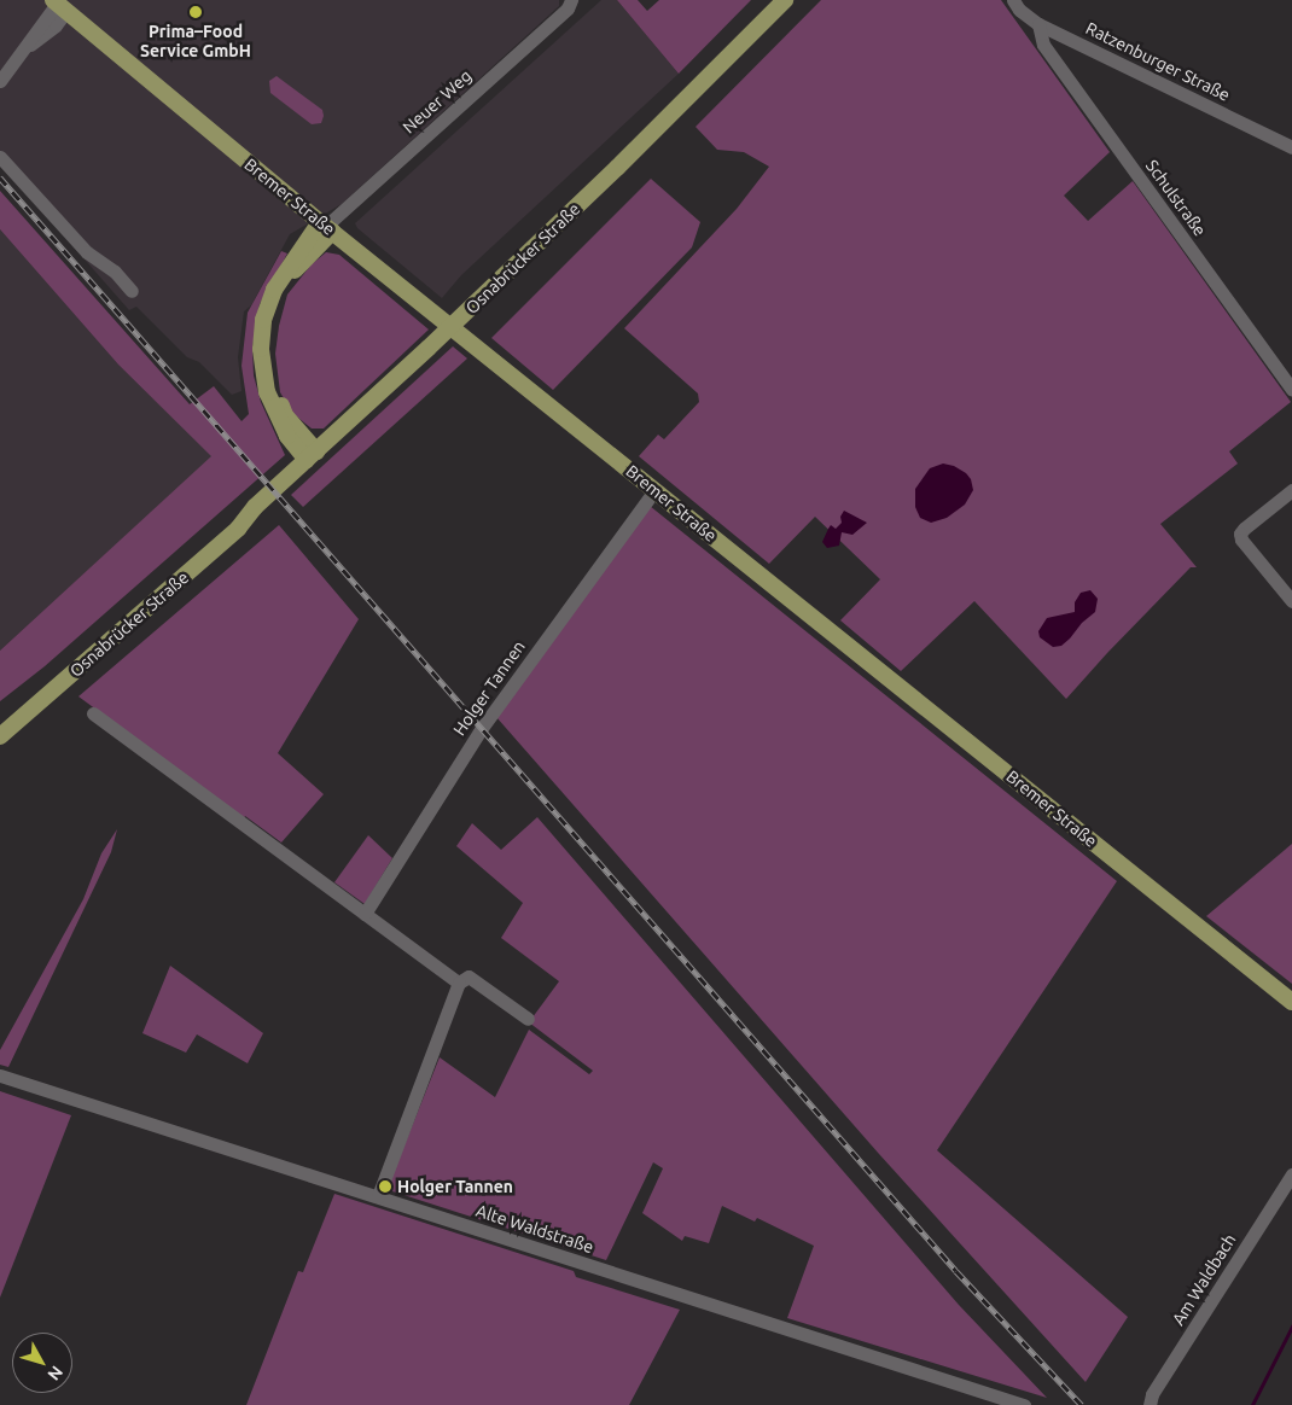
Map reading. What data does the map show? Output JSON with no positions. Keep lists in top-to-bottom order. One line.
{"streets":{"main road":["Bremer Straße","Osnabrücker Straße"],"street":["Ratzenburger Straße","Neuer Weg","Schulstraße","Holger Tannen","Alte Waldstraße","Am Waldbach"]},"crossings":[["Ratzenburger Straße","Schulstraße"],["Neuer Weg","Bremer Straße"],["Bremer Straße","Holger Tannen"]],"places":["Prima–Food Service GmbH","Holger Tannen"],"north":"bottom right"}
